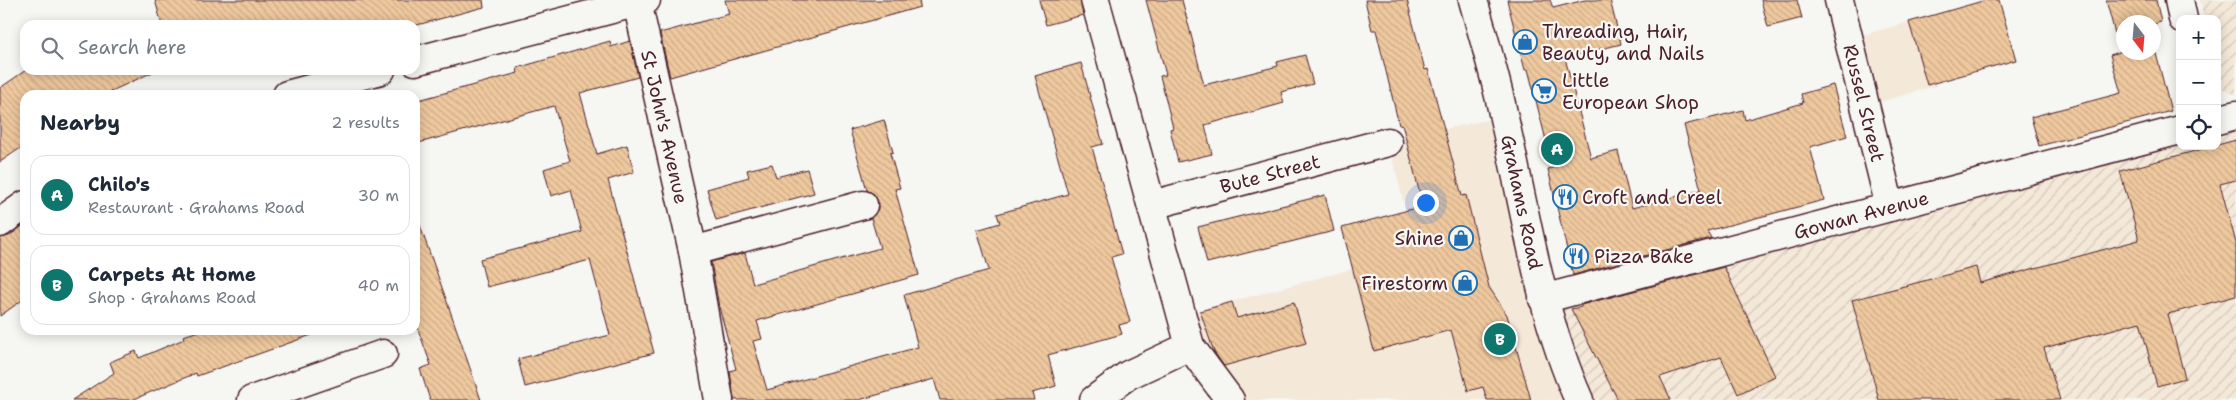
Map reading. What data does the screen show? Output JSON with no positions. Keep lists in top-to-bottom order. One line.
{"streets":{"street":["Russel Street","St John's Avenue","Bute Street","Grahams Road","Gowan Avenue"]},"crossings":[["Russel Street","Gowan Avenue"],["Grahams Road","Gowan Avenue"]],"places":{"shop":["Threading, Hair, Beauty, and Nails","Shine","Firestorm"],"supermarket":["Little European Shop"],"restaurant":["Croft and Creel","Pizza Bake"]},"north":"bottom","page":{"map_buttons":["+","−"],"search":"Search here","heading":["Nearby","2 results"],"pins":["A","B"],"list":[{"mark":"A","name":"Chilo's","note":"Restaurant · Grahams Road","value":"30 m"},{"mark":"B","name":"Carpets At Home","note":"Shop · Grahams Road","value":"40 m"}]}}
